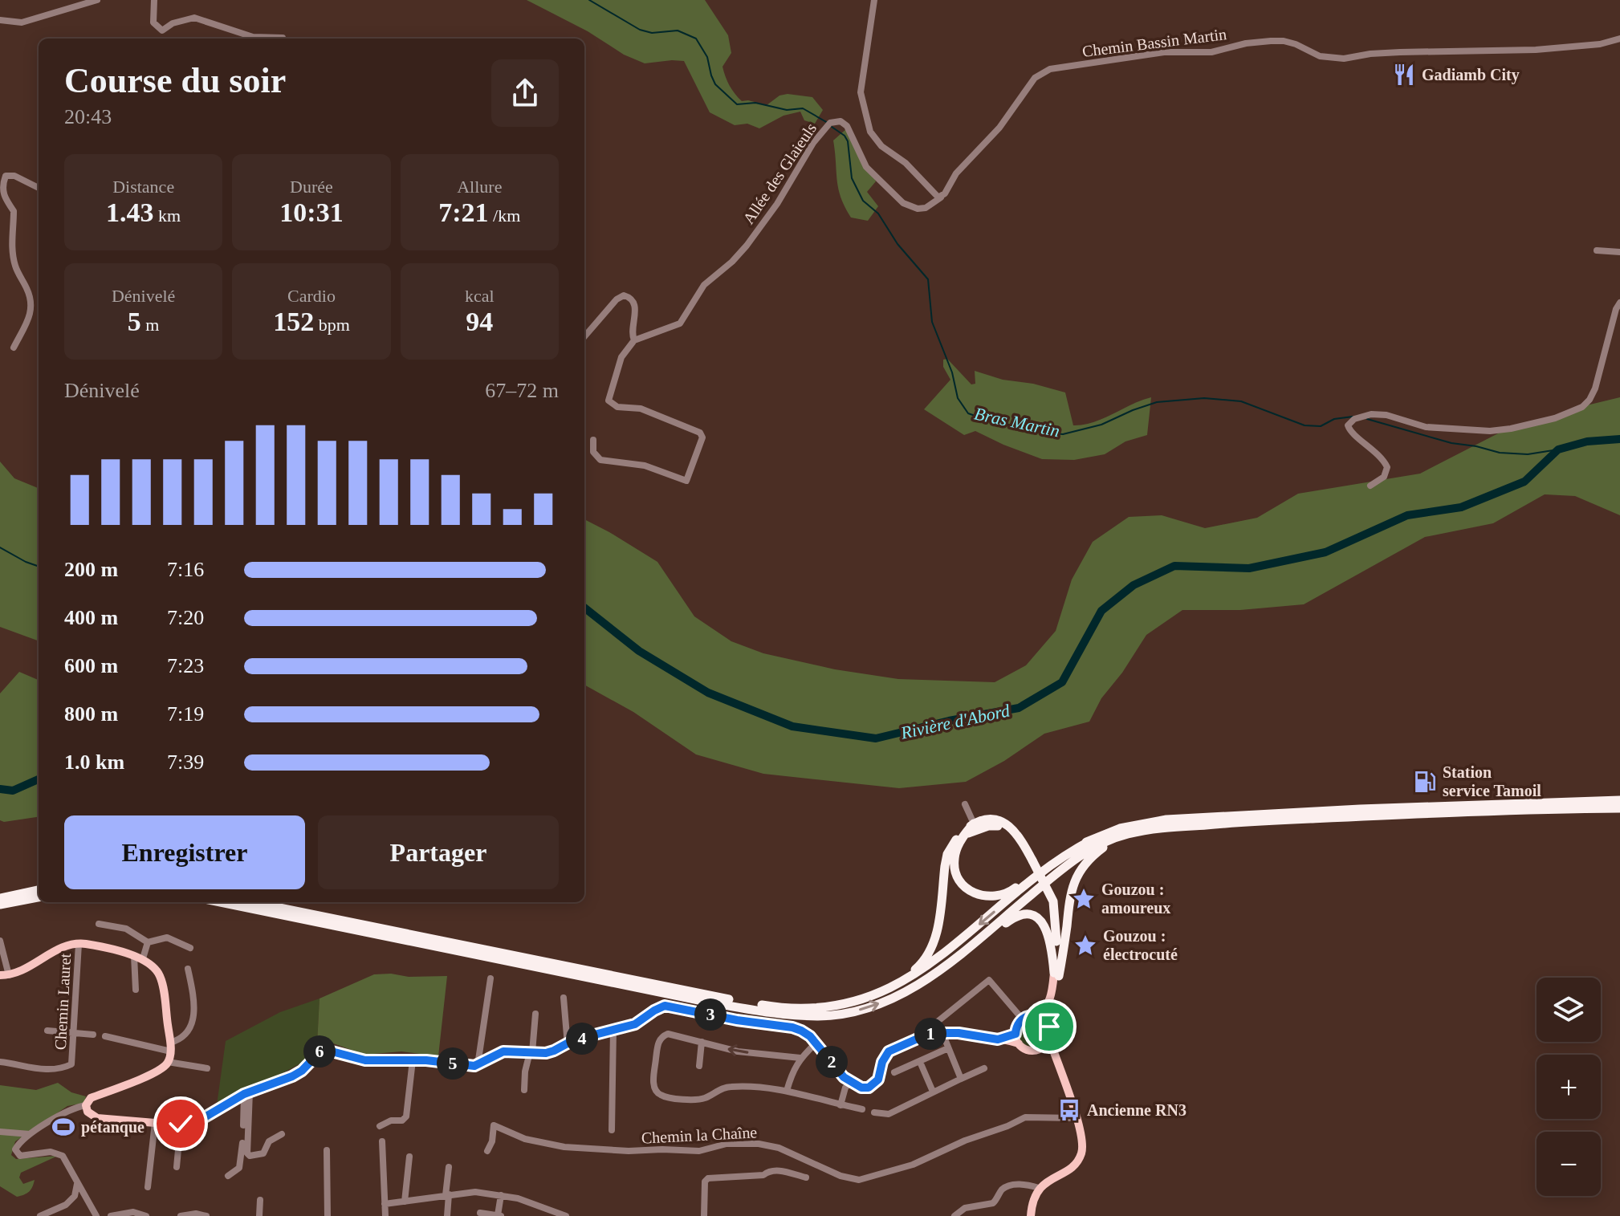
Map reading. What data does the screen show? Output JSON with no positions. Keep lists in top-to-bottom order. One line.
{"streets":{"street":["Chemin Bassin Martin","Allée des Glaieuls","Chemin Lauret","Chemin la Chaîne"]},"crossings":[["Chemin Bassin Martin","Allée des Glaieuls"]],"water":["Bras Martin","Rivière d'Abord"],"places":{"restaurant":["Gadiamb City"],"fuel station":["Station service Tamoil"],"place":["Gouzou : amoureux","Gouzou : électrocuté"],"bus stop":["Ancienne RN3"],"sports":["pétanque"]},"page":{"heading":["Course du soir","20:43"],"stats":[["Distance","1.43 km"],["Durée","10:31"],["Allure","7:21 /km"],["Dénivelé","5 m"],["Cardio","152 bpm"],["kcal","94"]],"chart":["Dénivelé","67–72 m"],"list":[{"name":"200 m","note":"7:16"},{"name":"400 m","note":"7:20"},{"name":"600 m","note":"7:23"},{"name":"800 m","note":"7:19"},{"name":"1.0 km","note":"7:39"}],"buttons":["Enregistrer","Partager"],"map_buttons":["+","−"],"pins":["3","1","4","6","2","5"]}}
